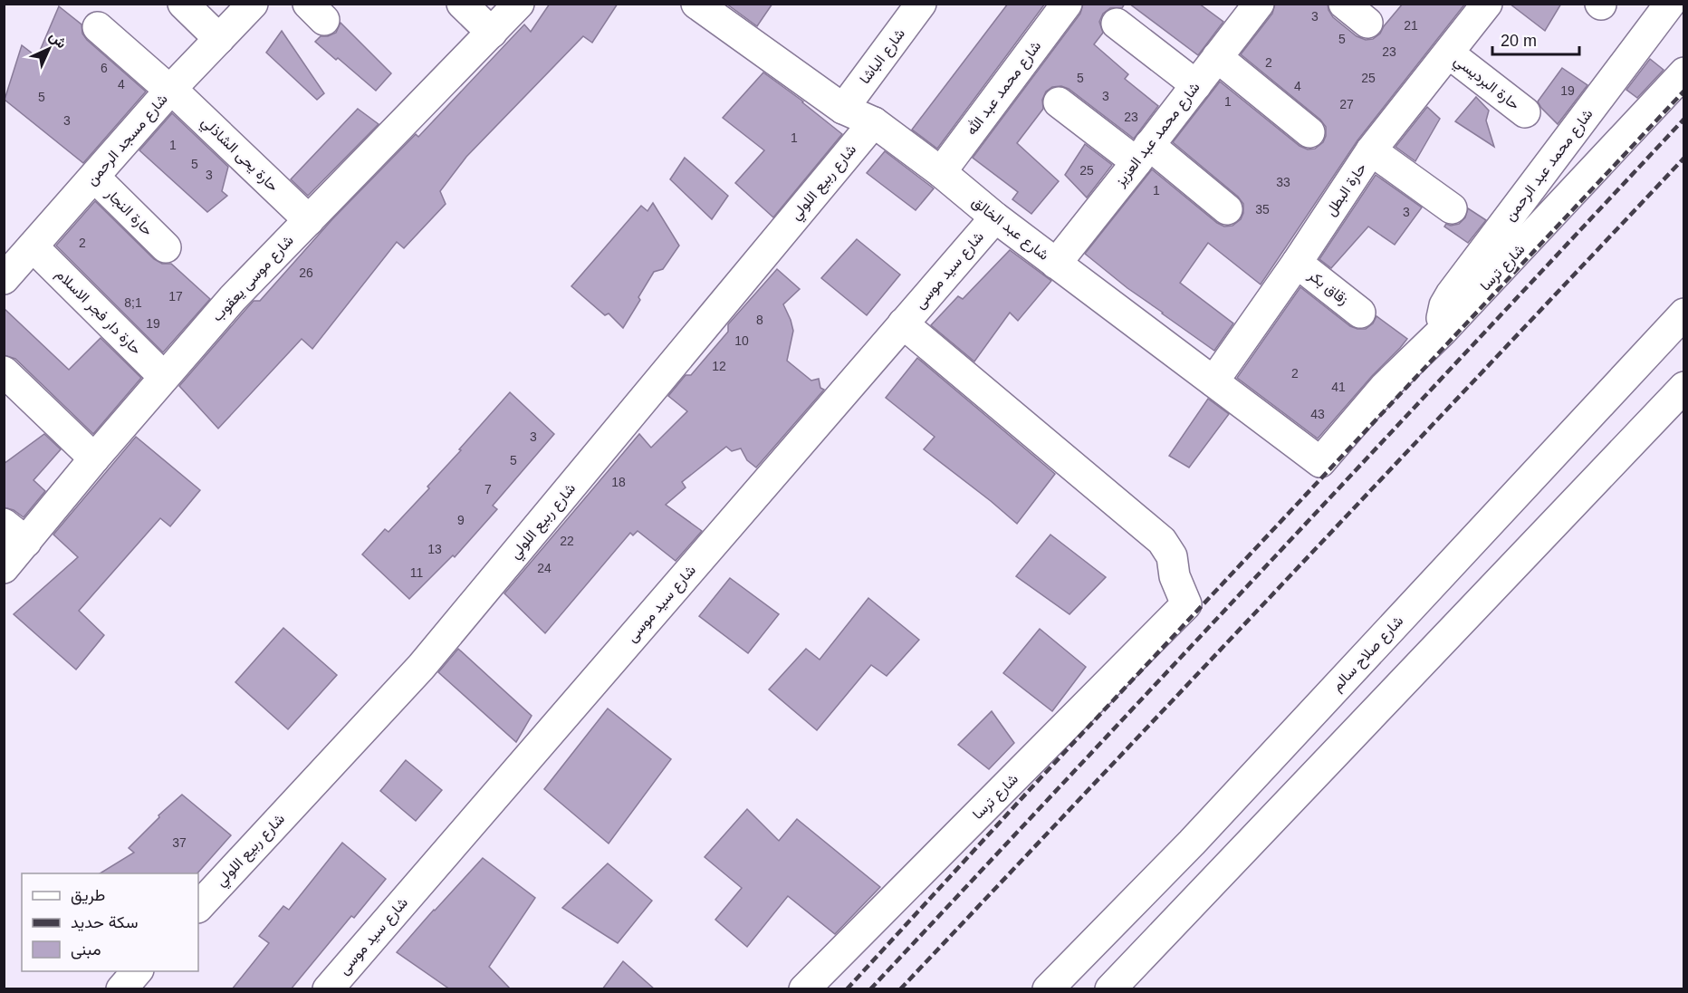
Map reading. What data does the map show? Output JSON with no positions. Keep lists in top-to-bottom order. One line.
{"streets":{"main road":["شارع الباشا","حارة البرديسي","شارع محمد عبد الله","شارع محمد عبد العزيز","شارع مسجد الرحمن","حارة يحى الشاذلي","شارع محمد عبد الرحمن","شارع ربيع اللولي","حارة البطل","حارة النجار","شارع عبد الخالق","شارع ترسا","شارع سيد موسى","شارع موسى يعقوب","زقاق بكر","حارة دار فجر الاسلام","شارع صلاح سالم"]},"crossings":[["شارع الباشا","شارع عبد الخالق"],["حارة البرديسي","حارة البطل"],["شارع محمد عبد الله","شارع عبد الخالق"],["شارع محمد عبد العزيز","شارع عبد الخالق"],["شارع مسجد الرحمن","حارة يحى الشاذلي"],["شارع مسجد الرحمن","حارة النجار"],["شارع مسجد الرحمن","حارة دار فجر الاسلام"],["حارة يحى الشاذلي","شارع موسى يعقوب"],["شارع محمد عبد الرحمن","شارع ترسا"],["شارع ربيع اللولي","شارع عبد الخالق"],["حارة البطل","شارع عبد الخالق"],["حارة البطل","زقاق بكر"],["شارع عبد الخالق","شارع ترسا"],["شارع عبد الخالق","شارع سيد موسى"],["شارع ترسا","شارع سيد موسى"],["شارع موسى يعقوب","حارة دار فجر الاسلام"]],"house_numbers":["3","21","5","23","2","6","5","25","4","4","19","3","5","1","27","23","3","1","1","5","25","3","33","1","35","3","2","26","17","8;1","8","19","10","12","2","41","43","3","5","18","7","9","22","13","24","11","37"],"legend":["طريق","سكة حديد","مبنى"],"scale_bar":"20 m","north":"top right"}
